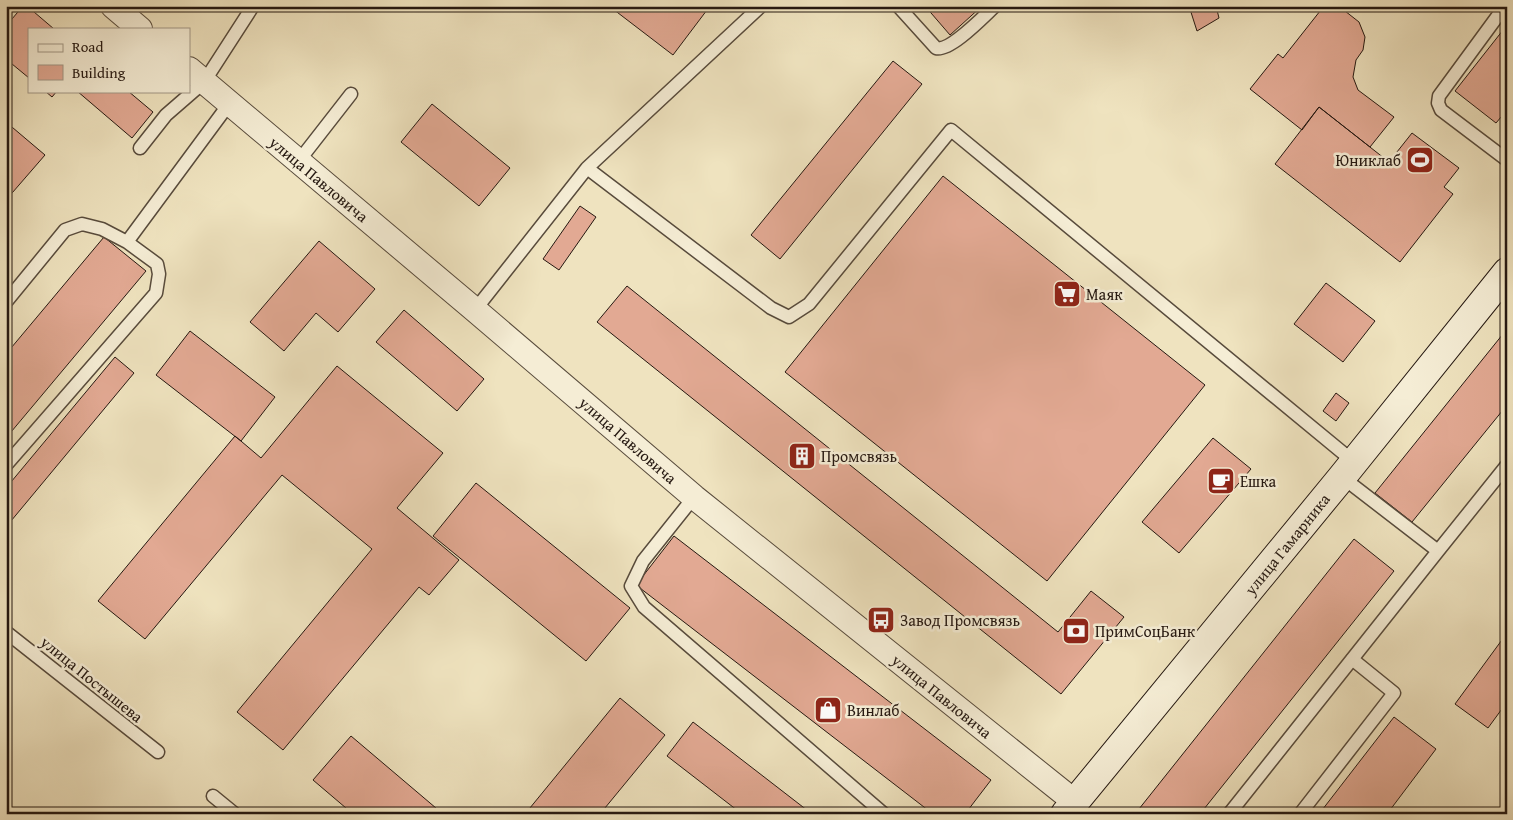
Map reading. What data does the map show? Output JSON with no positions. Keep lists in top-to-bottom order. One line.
{"streets":{"street":["улица Павловича","улица Гамарника"],"lane":["улица Постышева"]},"crossings":[["улица Павловича","улица Гамарника"]],"places":{"sports":["Юниклаб"],"supermarket":["Маяк"],"building":["Промсвязь"],"cafe":["Ешка"],"bus stop":["Завод Промсвязь"],"bank":["ПримСоцБанк"],"shop":["Винлаб"]},"legend":["Road","Building"]}
